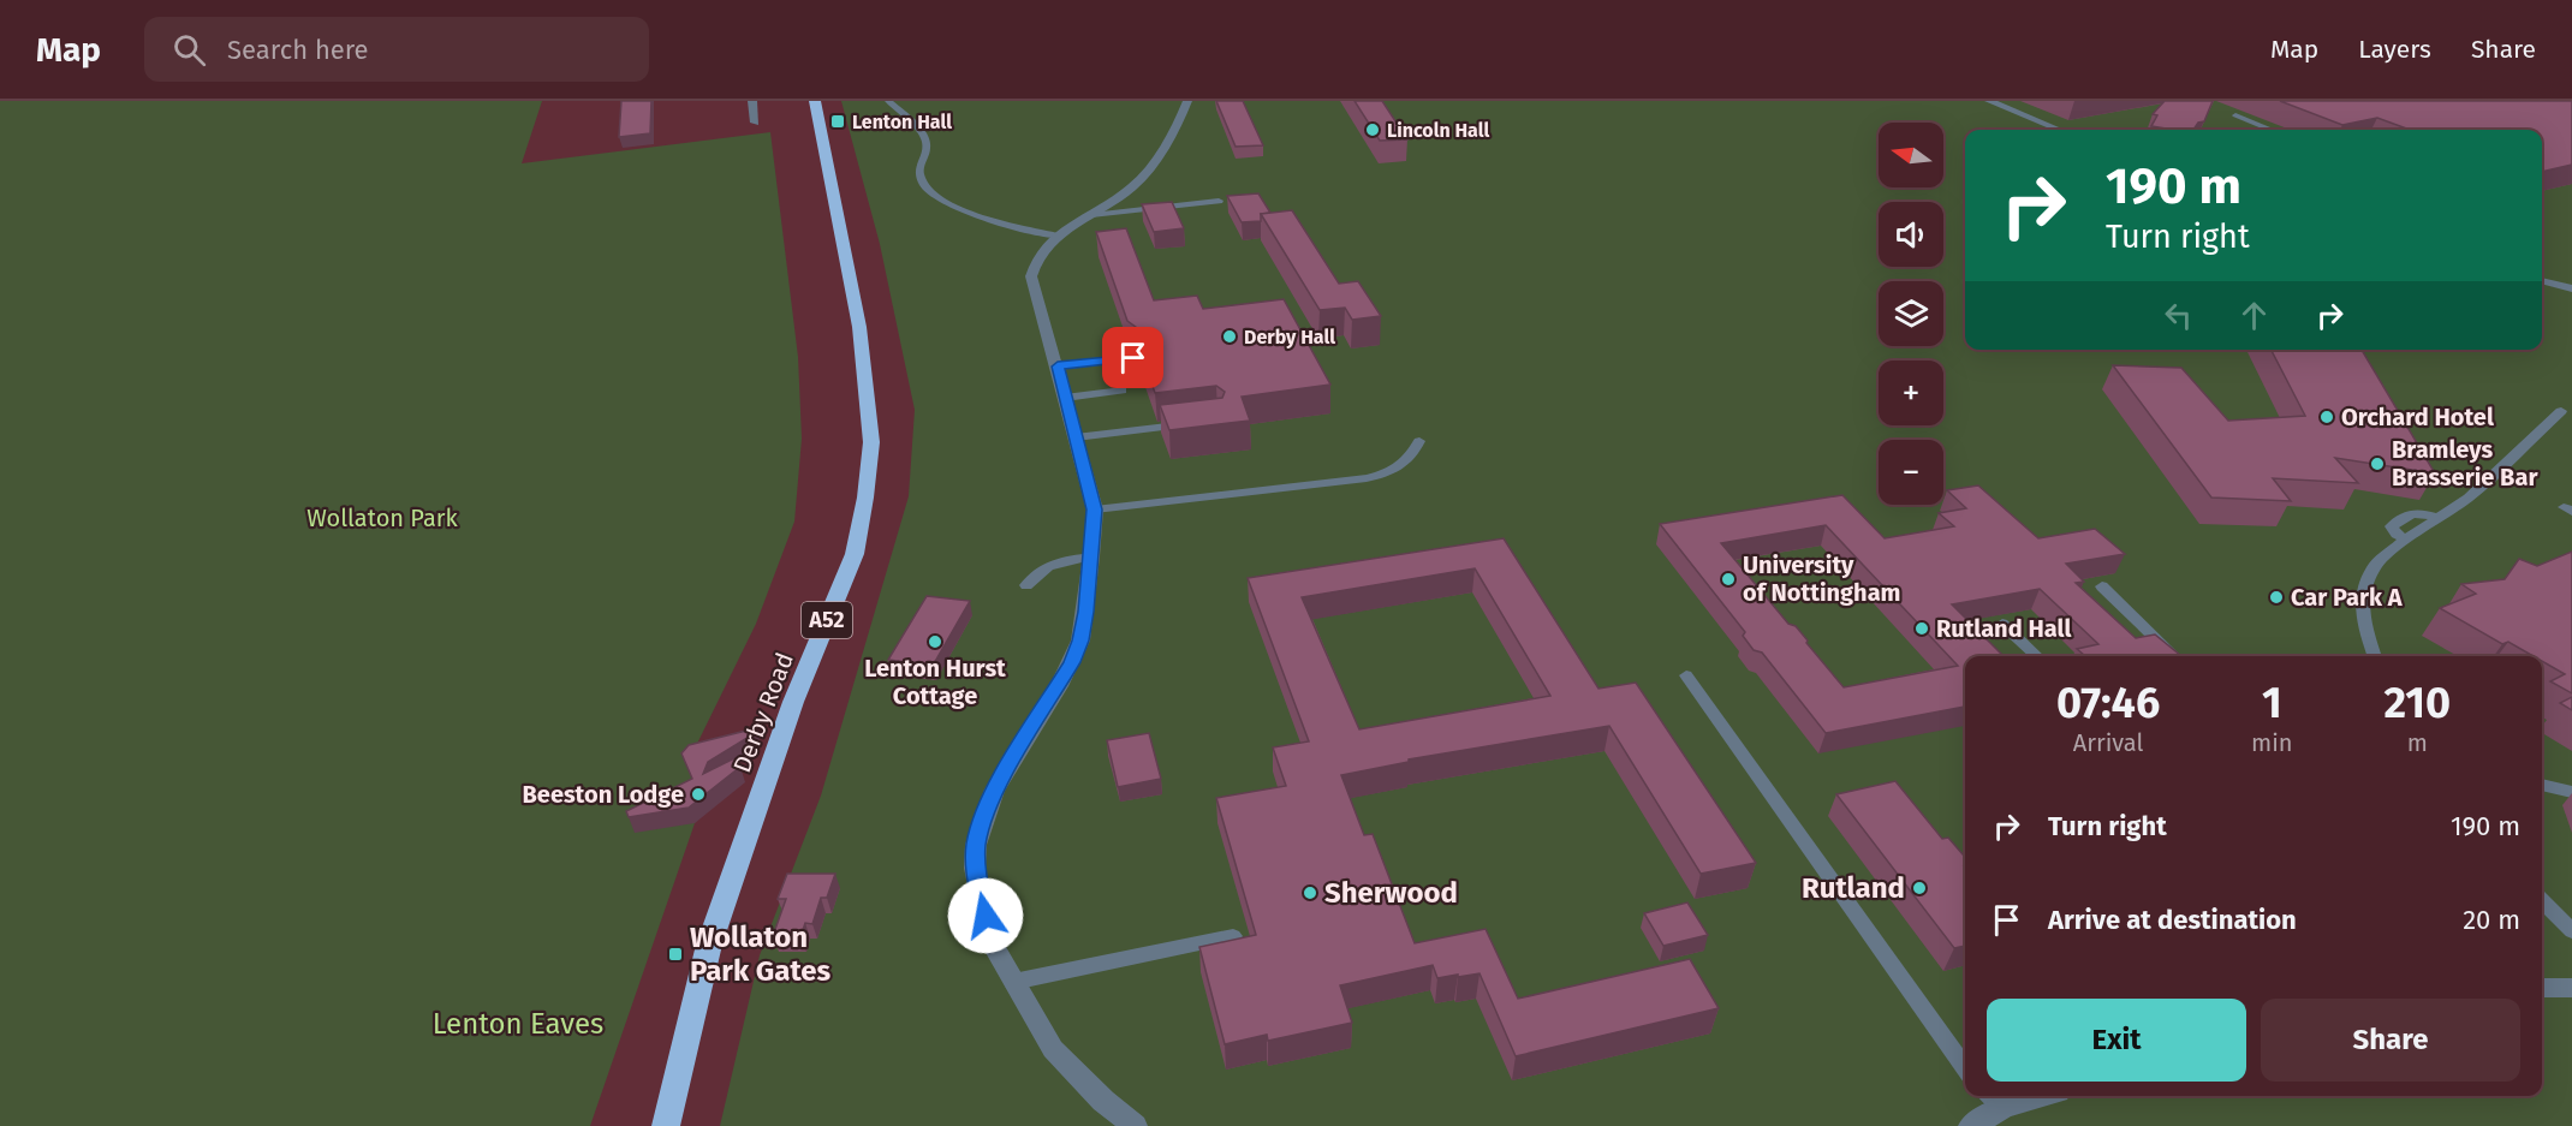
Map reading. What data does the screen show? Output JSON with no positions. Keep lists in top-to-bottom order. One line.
{"streets":{"highway":["A52","Derby Road"]},"parks":["Wollaton Park","Lenton Eaves"],"places":{"transit":["Lenton Hall","Wollaton Park Gates"],"other":["Lincoln Hall","Derby Hall","Orchard Hotel","Bramleys Brasserie Bar","University of Nottingham","Car Park A","Rutland Hall","Lenton Hurst Cottage","Beeston Lodge","Rutland","Sherwood"]},"north":"left","page":{"header":"Map","search":"Search here","nav":["Map","Layers","Share"],"map_buttons":["+","−"],"turn":["190 m","Turn right"],"eta":["07:46","Arrival","1","min","210","m"],"list":[{"name":"Turn right","value":"190 m"},{"name":"Arrive at destination","value":"20 m"}],"buttons":["Exit","Share"]}}
